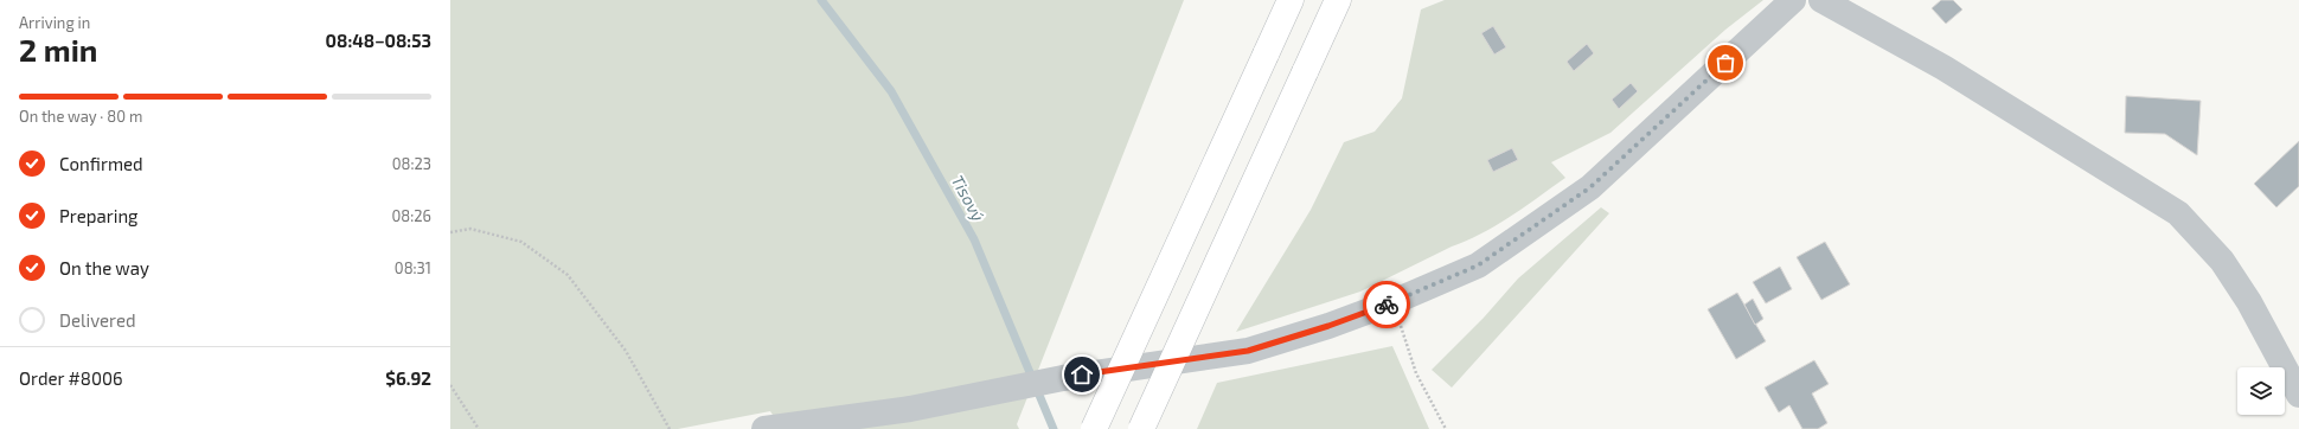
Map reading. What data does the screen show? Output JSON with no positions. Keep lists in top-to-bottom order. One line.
{"water":["Tisový"],"page":{"heading":["2 min","Arriving in","08:48–08:53"],"panel":["Order #8006","$6.92"],"bar":"On the way · 80 m","list":[["Confirmed","08:23"],["Preparing","08:26"],["On the way","08:31"],"Delivered"]}}
